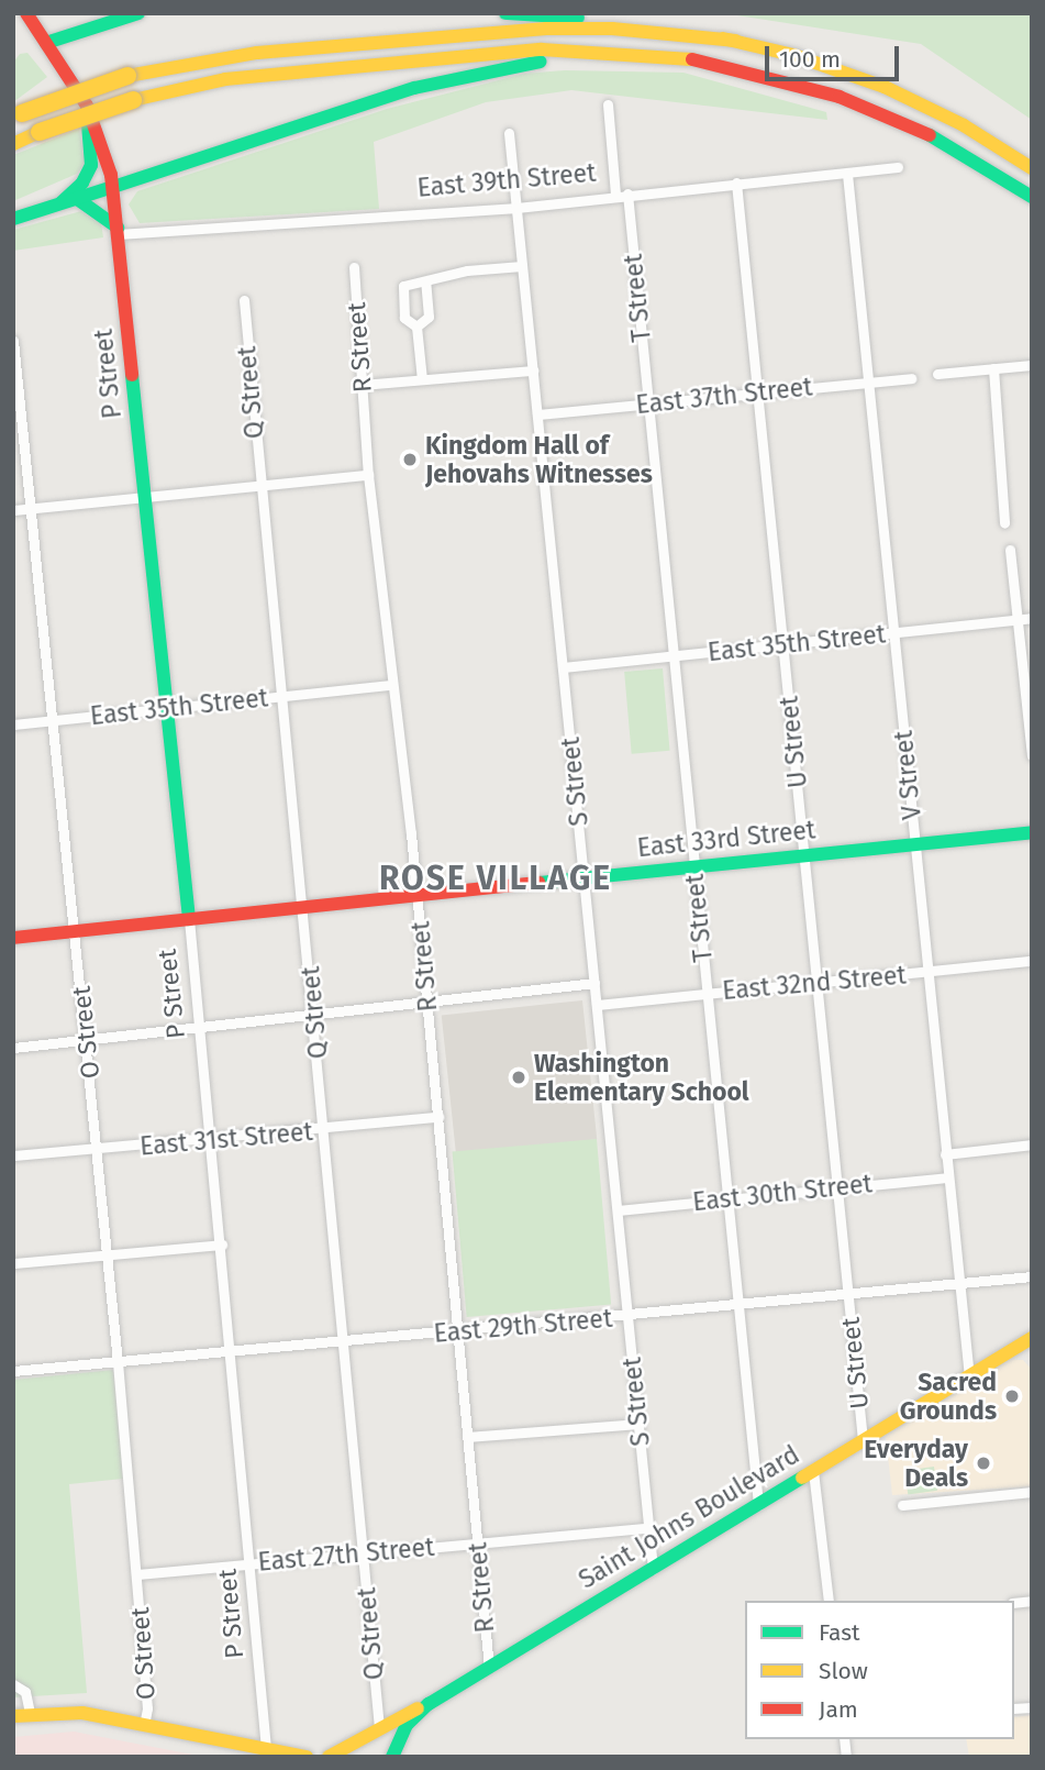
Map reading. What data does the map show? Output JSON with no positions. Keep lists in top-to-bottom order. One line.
{"streets":{"main road":["P Street","East 33rd Street","Saint Johns Boulevard"],"street":["East 39th Street","T Street","R Street","Q Street","East 37th Street","East 35th Street","U Street","V Street","S Street","East 32nd Street","O Street","East 31st Street","East 30th Street","East 29th Street","East 27th Street"]},"crossings":[["East 39th Street","T Street"],["East 39th Street","P Street"],["East 39th Street","U Street"],["East 39th Street","V Street"],["East 39th Street","S Street"],["T Street","East 37th Street"],["T Street","East 35th Street"],["T Street","East 33rd Street"],["T Street","East 32nd Street"],["T Street","East 30th Street"],["T Street","East 29th Street"],["T Street","Saint Johns Boulevard"],["R Street","East 35th Street"],["R Street","East 33rd Street"],["R Street","East 31st Street"],["R Street","East 29th Street"],["R Street","Saint Johns Boulevard"],["R Street","East 27th Street"],["P Street","East 35th Street"],["P Street","East 33rd Street"],["P Street","East 31st Street"],["P Street","East 29th Street"],["P Street","East 27th Street"],["Q Street","East 35th Street"],["Q Street","East 33rd Street"],["Q Street","East 31st Street"],["Q Street","East 29th Street"],["Q Street","East 27th Street"],["East 37th Street","U Street"],["East 37th Street","V Street"],["East 37th Street","S Street"],["East 35th Street","U Street"],["East 35th Street","V Street"],["East 35th Street","S Street"],["East 35th Street","O Street"],["U Street","East 33rd Street"],["U Street","East 32nd Street"],["U Street","East 30th Street"],["U Street","East 29th Street"],["U Street","Saint Johns Boulevard"],["V Street","East 33rd Street"],["V Street","East 32nd Street"],["V Street","East 30th Street"],["V Street","East 29th Street"],["V Street","Saint Johns Boulevard"],["S Street","East 33rd Street"],["S Street","East 32nd Street"],["S Street","East 30th Street"],["S Street","East 29th Street"],["S Street","Saint Johns Boulevard"],["S Street","East 27th Street"],["East 33rd Street","O Street"],["O Street","East 31st Street"],["O Street","East 29th Street"],["O Street","East 27th Street"]],"districts":["ROSE VILLAGE"],"places":["Kingdom Hall of Jehovahs Witnesses","Washington Elementary School","Sacred Grounds","Everyday Deals"],"legend":["Fast","Slow","Jam"],"scale_bar":"100 m"}
